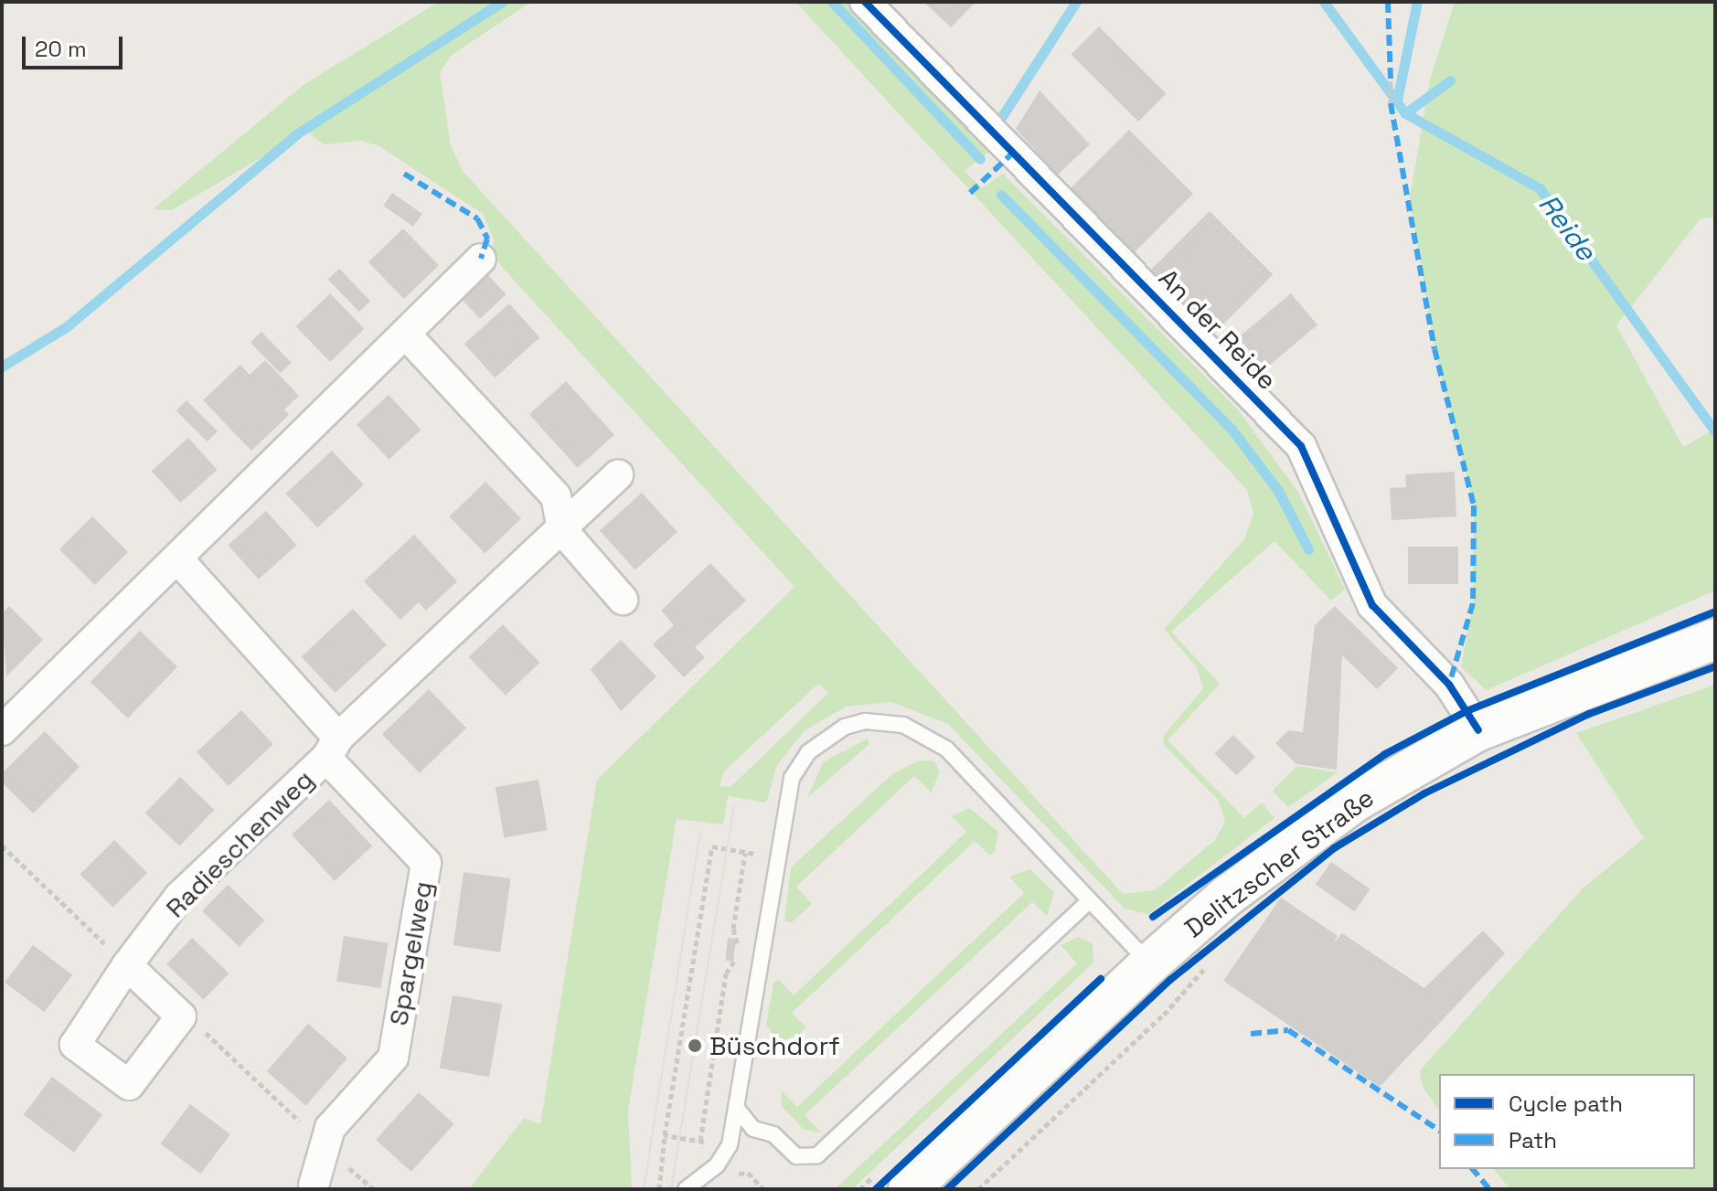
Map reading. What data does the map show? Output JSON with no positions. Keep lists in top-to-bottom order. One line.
{"streets":{"main road":["Delitzscher Straße"],"street":["An der Reide","Radieschenweg","Spargelweg"]},"crossings":[["An der Reide","Delitzscher Straße"],["Radieschenweg","Spargelweg"]],"water":["Reide"],"places":["Büschdorf"],"legend":["Cycle path","Path"],"scale_bar":"20 m"}
